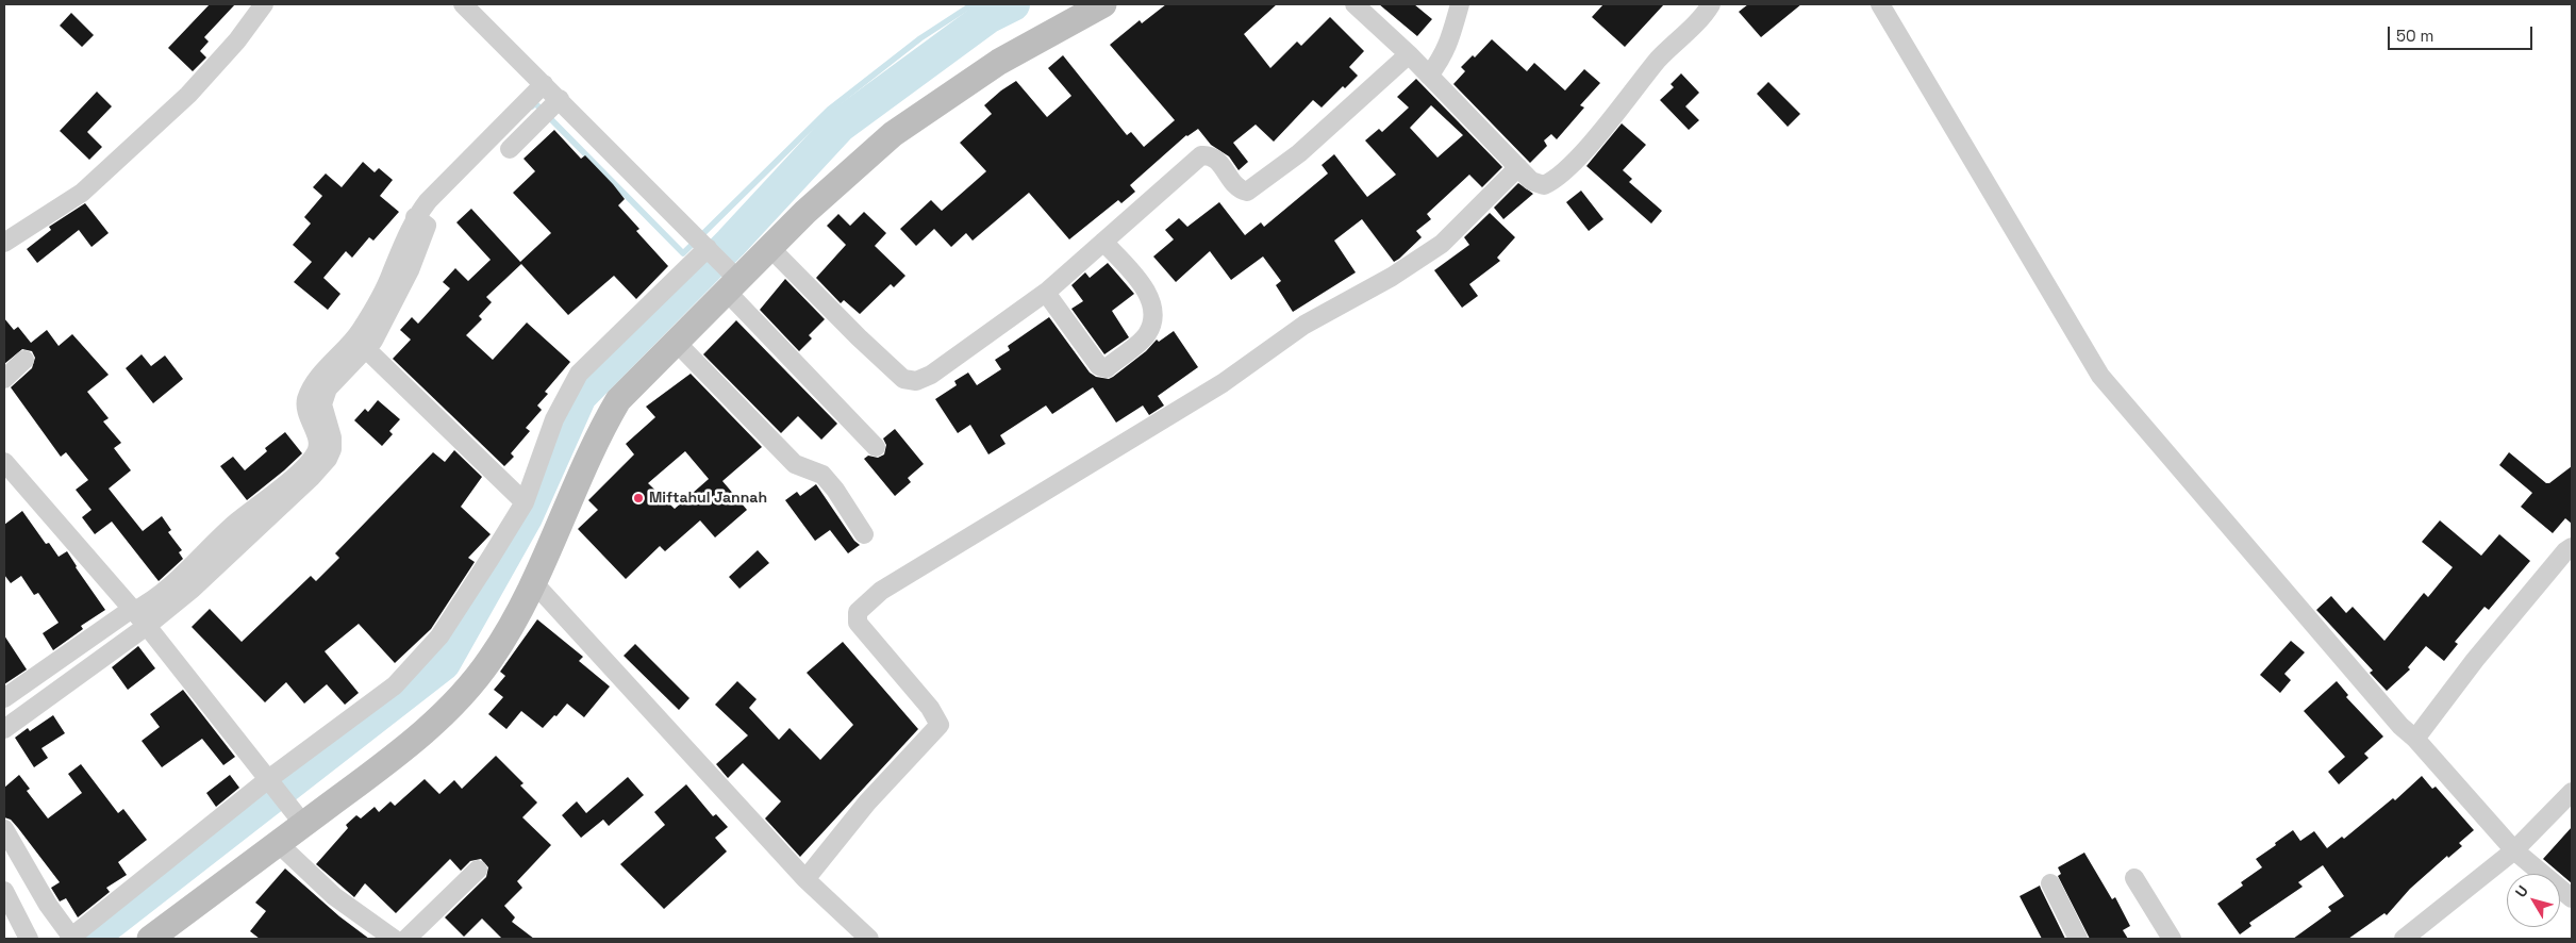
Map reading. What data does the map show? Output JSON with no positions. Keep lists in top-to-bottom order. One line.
{"places":["Miftahul Jannah"],"scale_bar":"50 m","north":"top left"}
